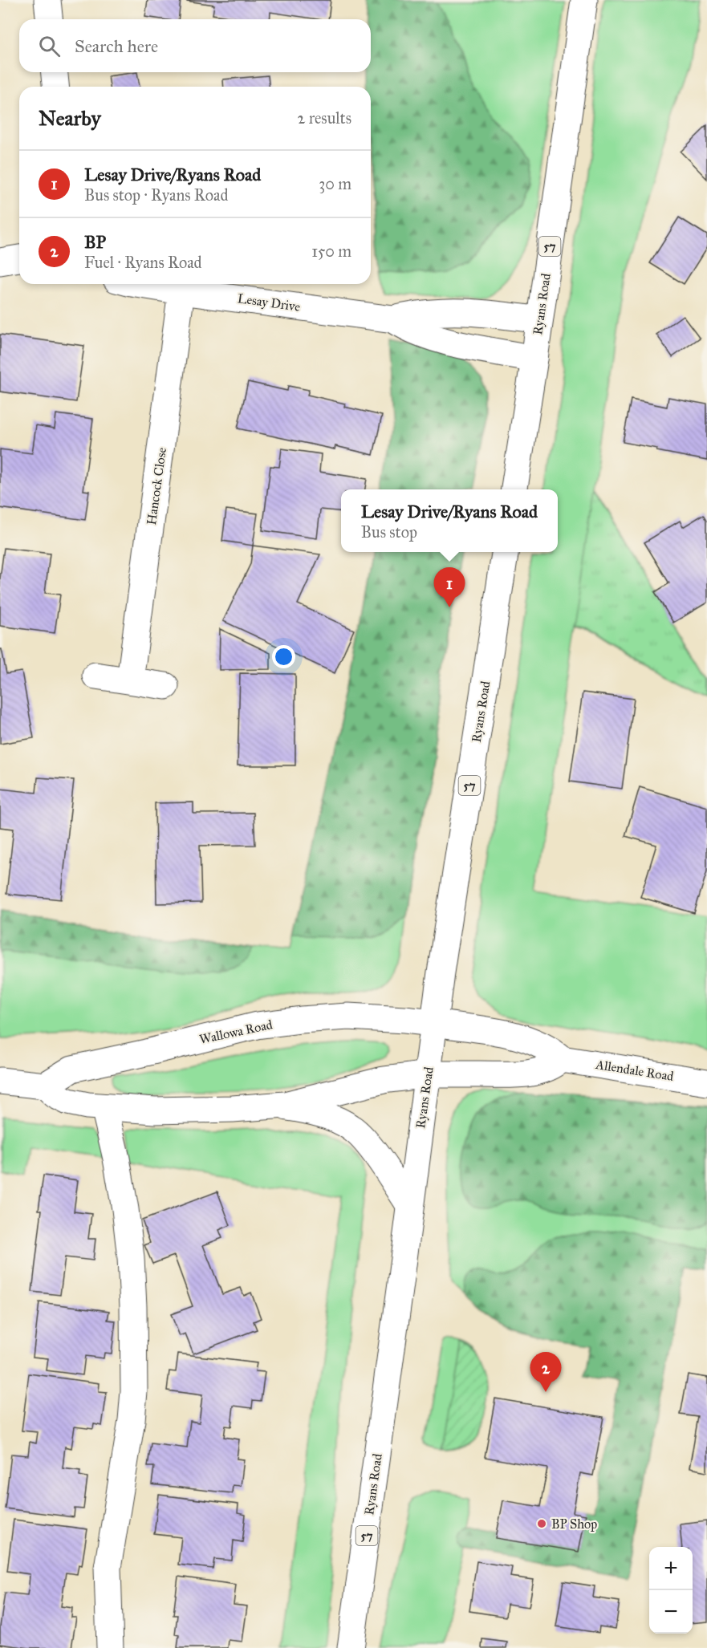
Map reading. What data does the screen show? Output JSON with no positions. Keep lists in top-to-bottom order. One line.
{"streets":{"main road":["57","Lesay Drive","Ryans Road","Hancock Close","Wallowa Road","Allendale Road"]},"crossings":[["Lesay Drive","Ryans Road"],["Lesay Drive","Hancock Close"],["Ryans Road","Wallowa Road"],["Ryans Road","Allendale Road"],["Wallowa Road","Allendale Road"]],"places":["BP Shop"],"page":{"search":"Search here","heading":["Nearby","2 results"],"list":[{"mark":"1","name":"Lesay Drive/Ryans Road","note":"Bus stop · Ryans Road","value":"30 m"},{"mark":"2","name":"BP","note":"Fuel · Ryans Road","value":"150 m"}],"popup":["Lesay Drive/Ryans Road","Bus stop"],"pins":["1","2"],"map_buttons":["+","−"]}}
